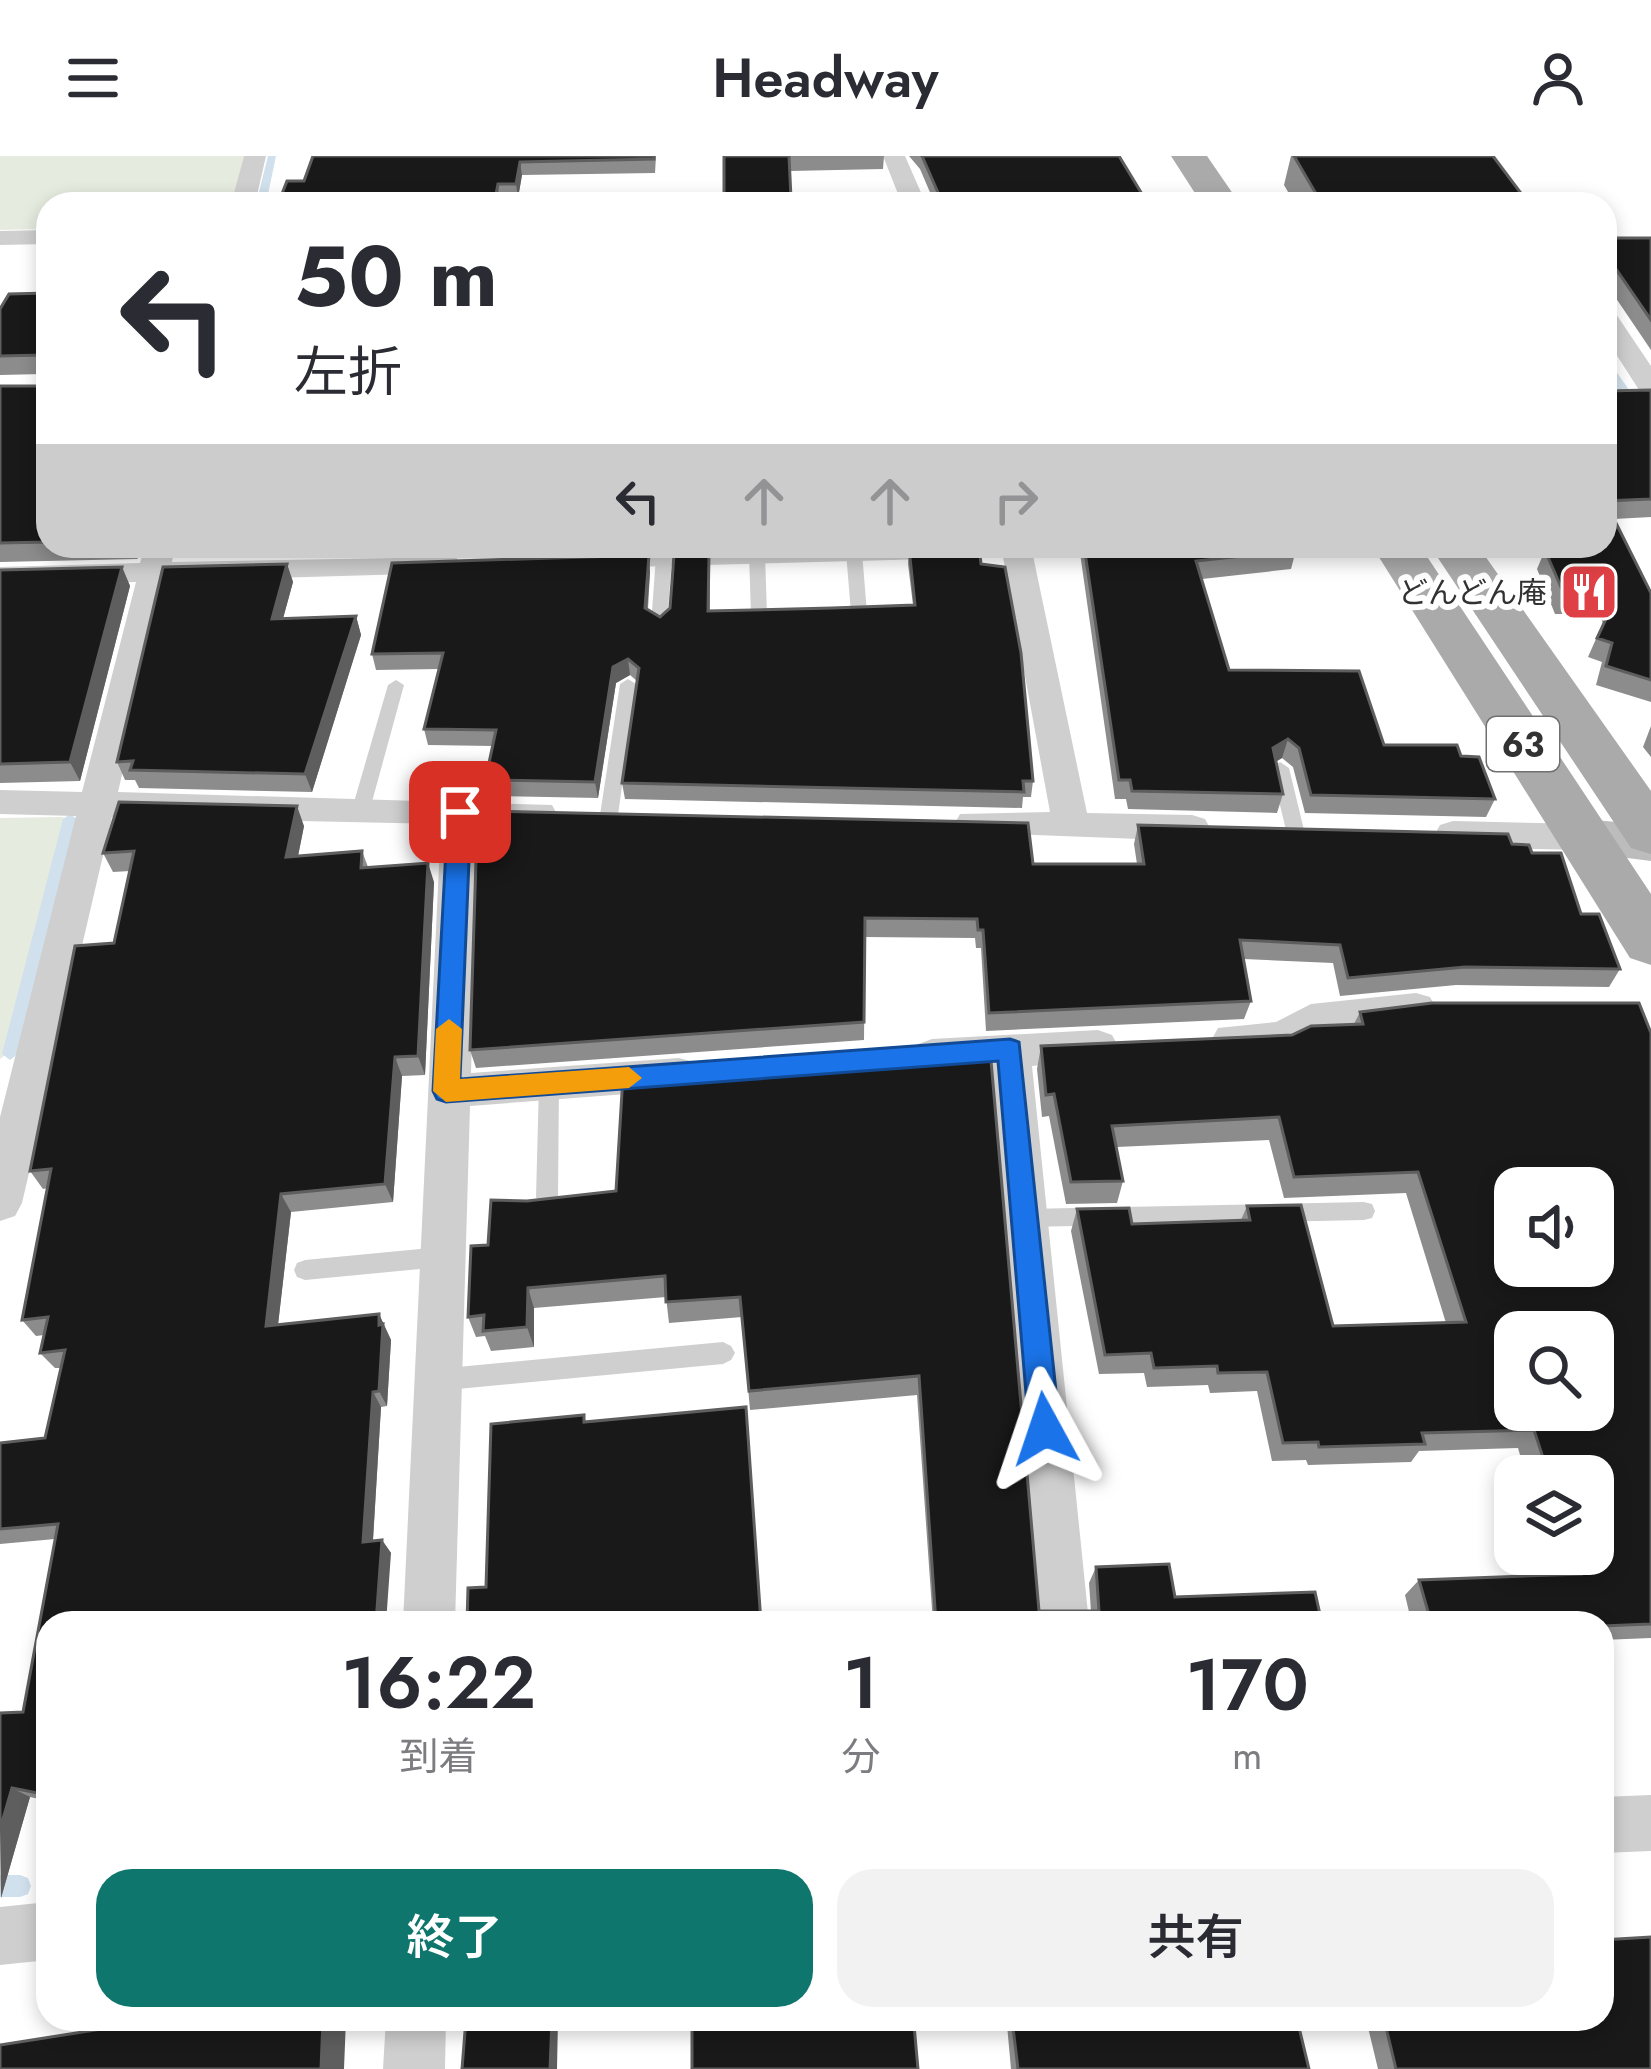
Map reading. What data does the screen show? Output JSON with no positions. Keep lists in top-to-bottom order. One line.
{"streets":{"main road":["63"]},"places":{"restaurant":["どんどん庵"]},"page":{"header":"Headway","turn":["50 m","左折"],"eta":["16:22","到着","1","分","170","m"],"buttons":["終了","共有"]}}
